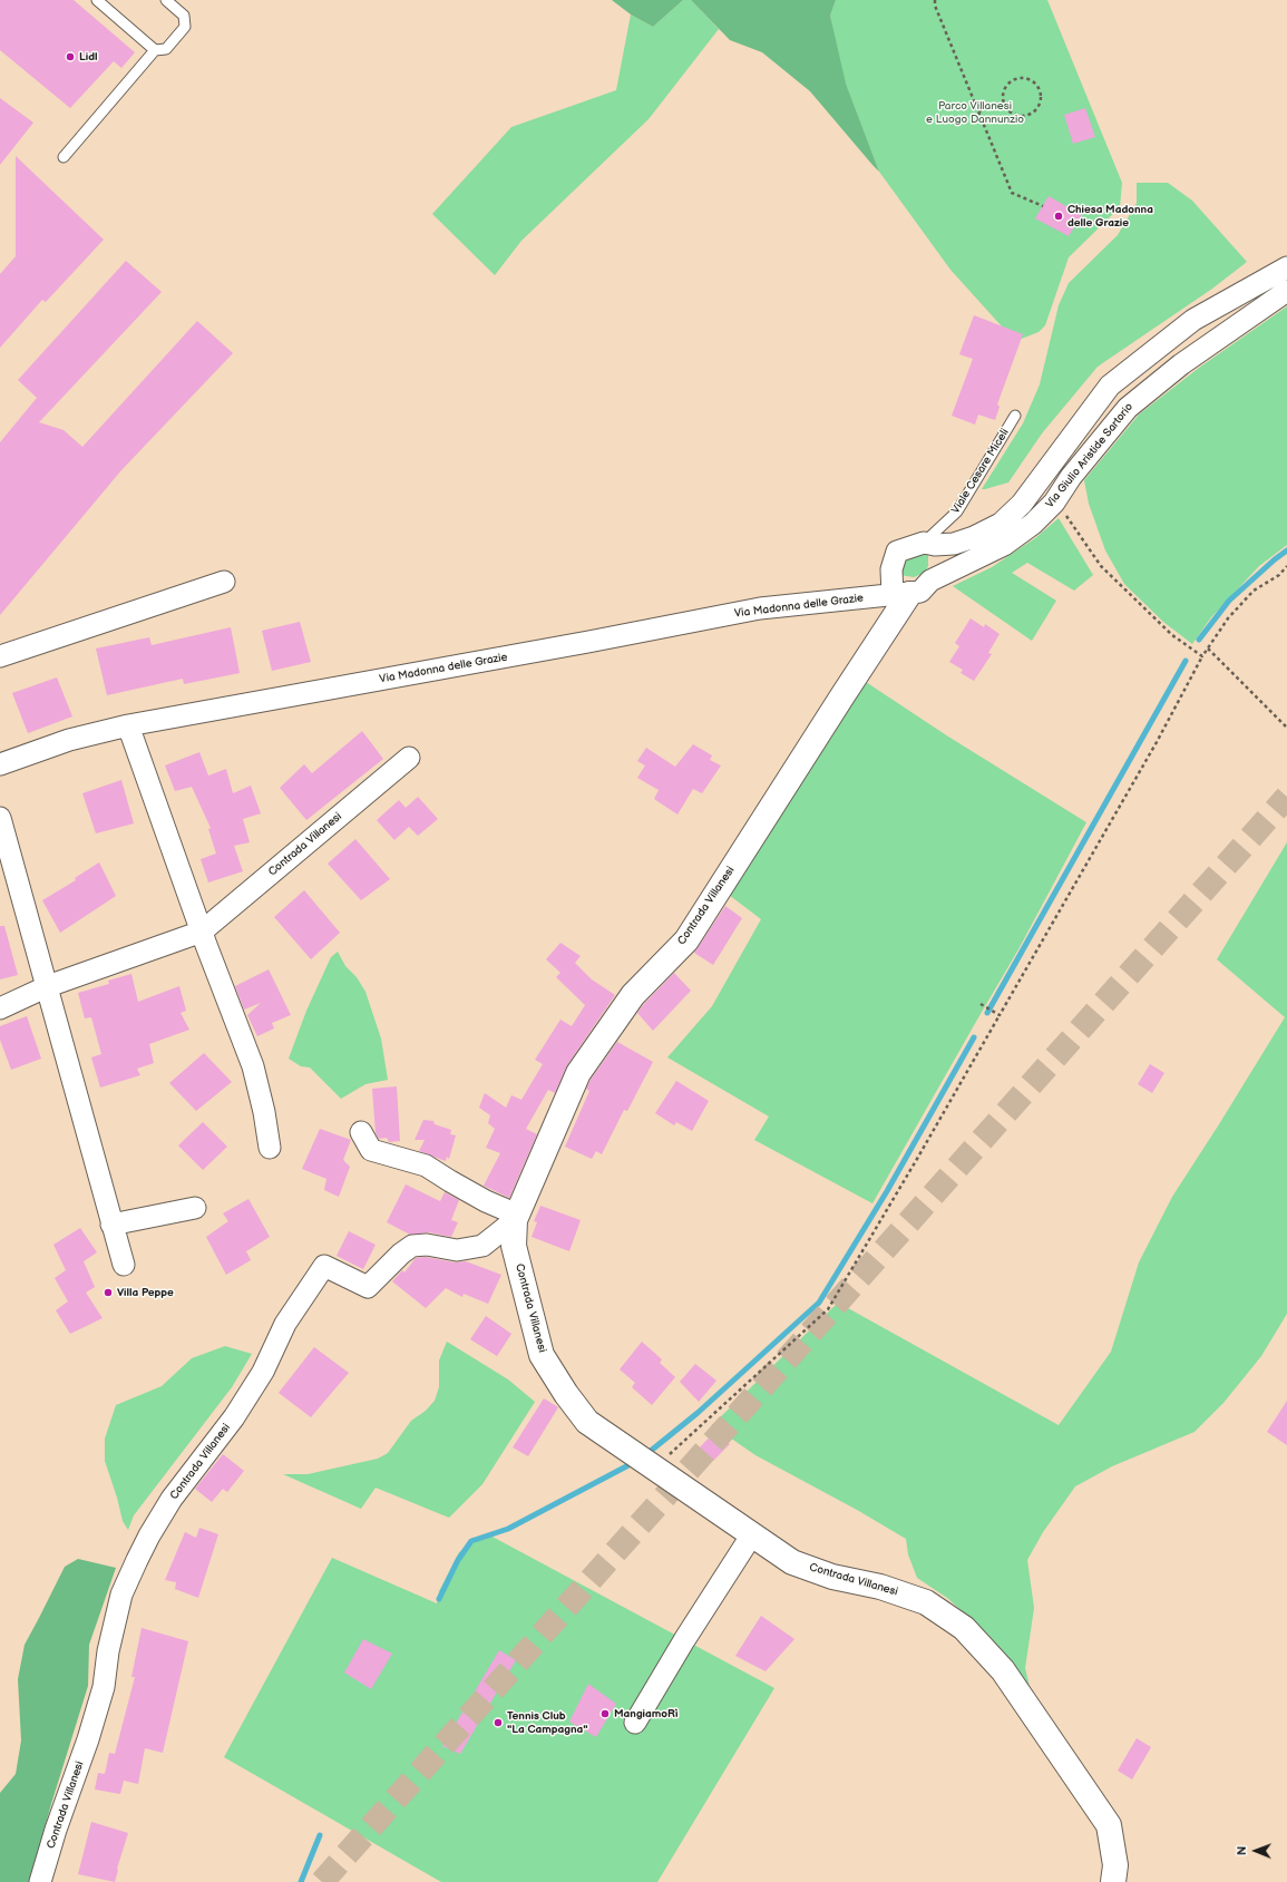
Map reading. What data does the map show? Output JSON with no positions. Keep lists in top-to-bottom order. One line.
{"streets":{"street":["Via Giulio Aristide Sartorio","Via Madonna delle Grazie","Contrada Villanesi"],"lane":["Viale Cesare Miceli"]},"crossings":[["Via Giulio Aristide Sartorio","Via Madonna delle Grazie"],["Via Giulio Aristide Sartorio","Contrada Villanesi"],["Via Madonna delle Grazie","Contrada Villanesi"]],"parks":["Parco Villanesi e Luogo Dannunzio"],"places":["Lidl","Chiesa Madonna delle Grazie","Villa Peppe","MangiamoRì","Tennis Club \"La Campagna\""],"north":"left"}
